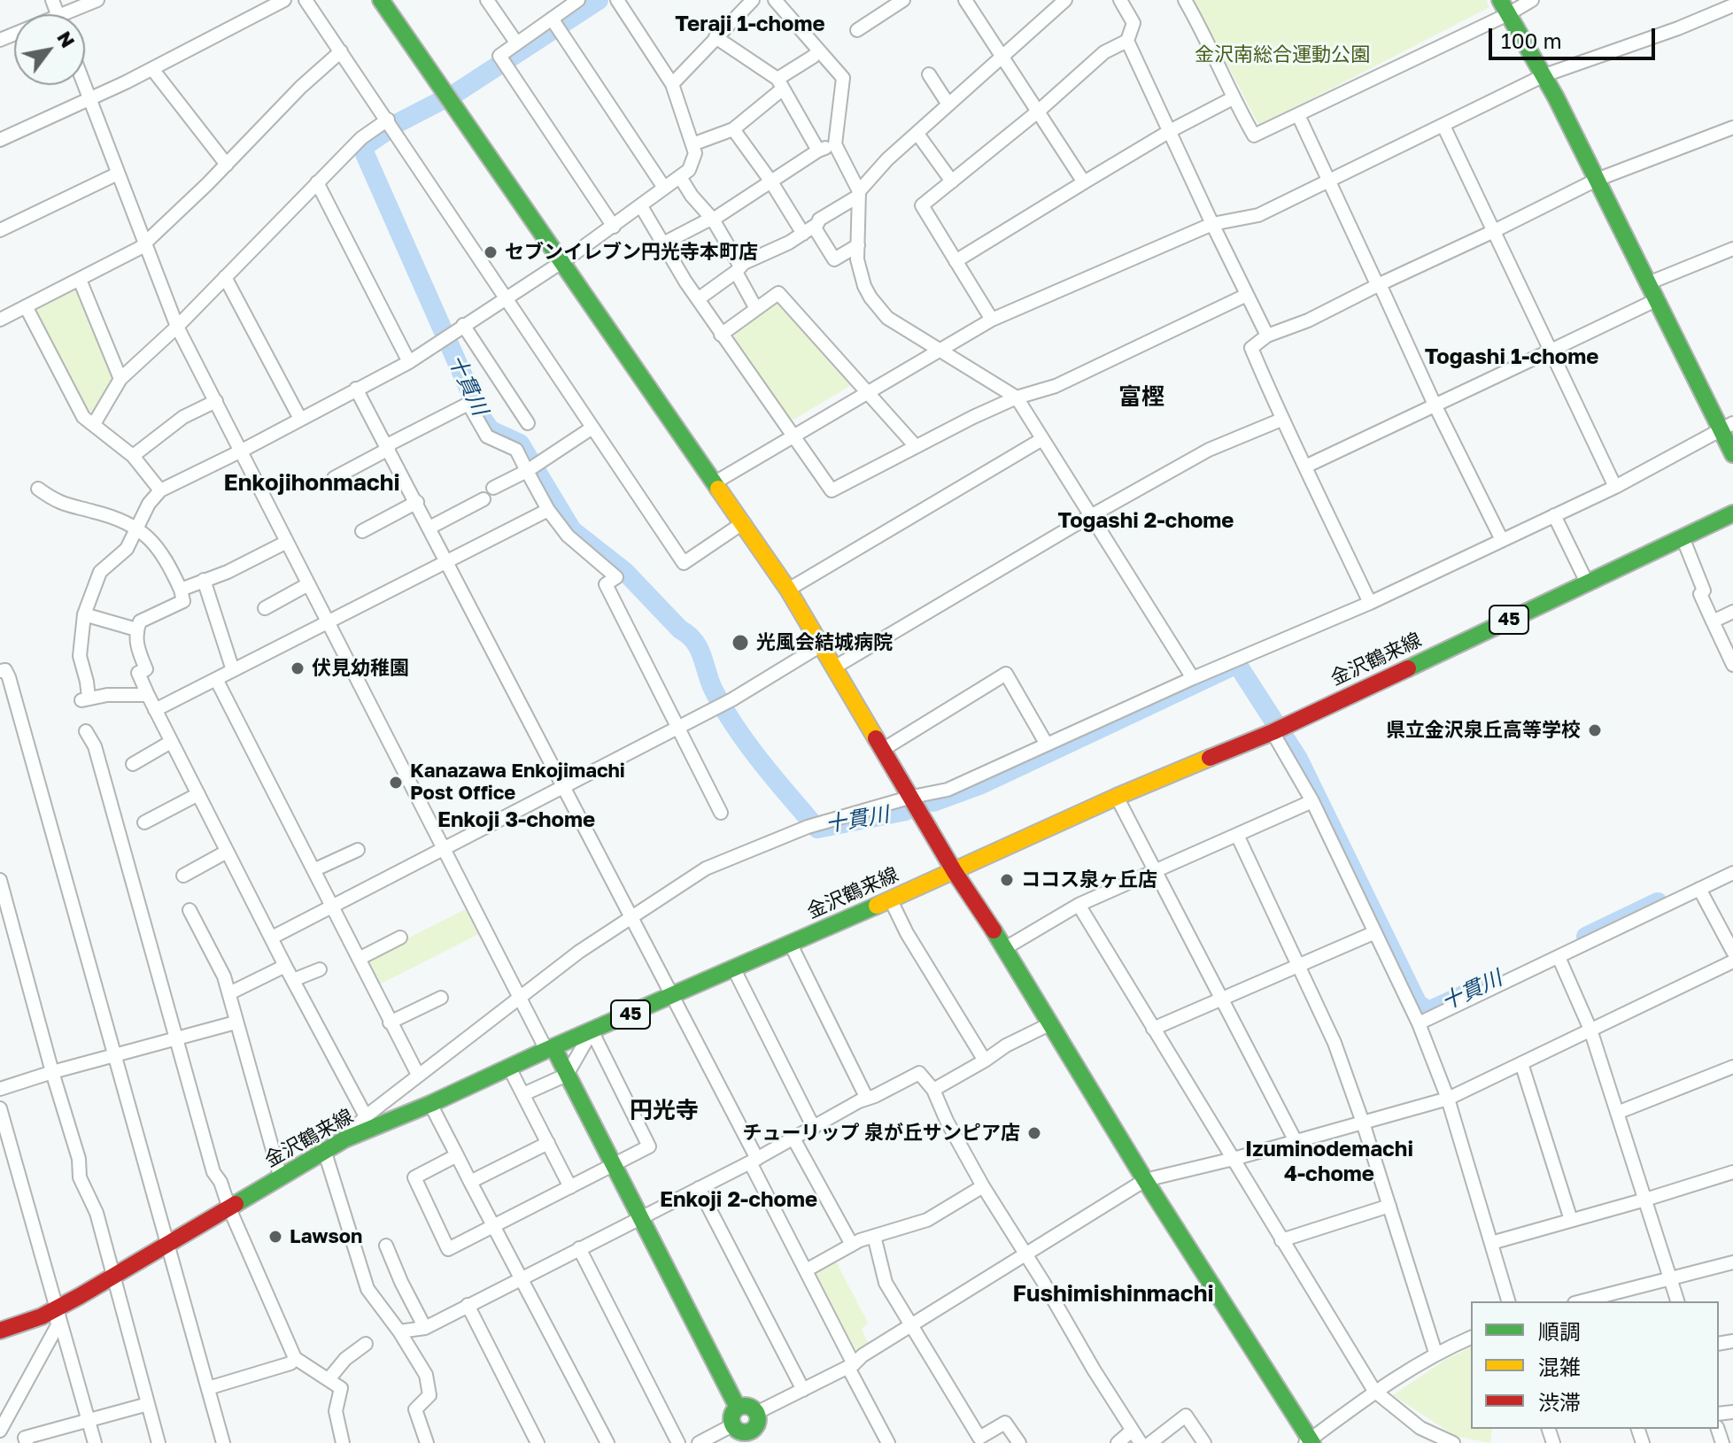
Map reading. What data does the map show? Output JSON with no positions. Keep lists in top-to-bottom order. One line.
{"streets":{"street":["45","金沢鶴来線"]},"districts":["Teraji 1-chome","Togashi 1-chome","富樫","Enkojihonmachi","Togashi 2-chome","Enkoji 3-chome","円光寺","Izuminodemachi 4-chome","Enkoji 2-chome","Fushimishinmachi"],"water":["十貫川"],"parks":["金沢南総合運動公園"],"places":["セブンイレブン円光寺本町店","光風会結城病院","伏見幼稚園","県立金沢泉丘高等学校","Kanazawa Enkojimachi Post Office","ココス泉ヶ丘店","チューリップ 泉が丘サンピア店","Lawson"],"legend":["順調","混雑","渋滞"],"scale_bar":"100 m","north":"top right"}
